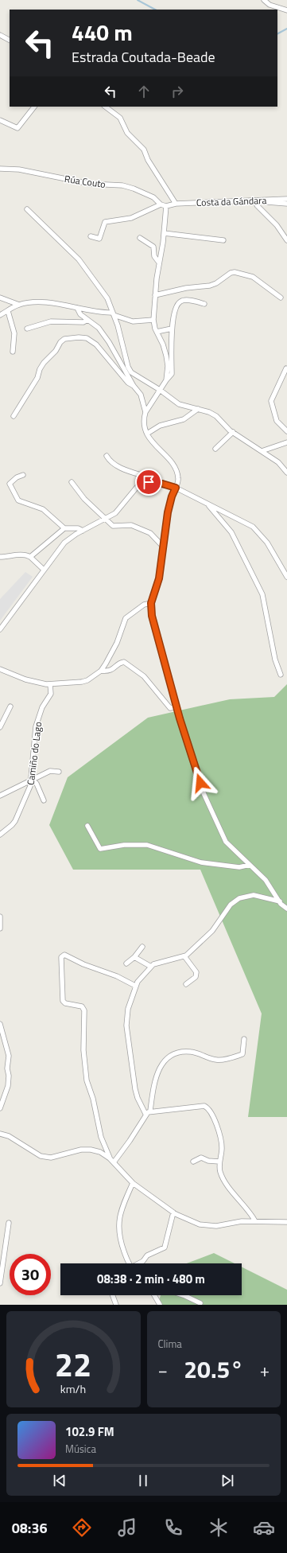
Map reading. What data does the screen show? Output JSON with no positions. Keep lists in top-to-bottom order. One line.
{"streets":{"street":["Rúa Couto","Costa da Gándara","Camiño do Lago"]},"crossings":[["Rúa Couto","Costa da Gándara"]],"page":{"turn":["440 m","Estrada Coutada-Beade"],"limit":"30","trip":"08:38 · 2 min · 480 m","tile":"Clima","heat":["−","20.5°","+"],"song":["102.9 FM","Música"],"tabs":"08:36","gauge":["22","km/h"]}}
